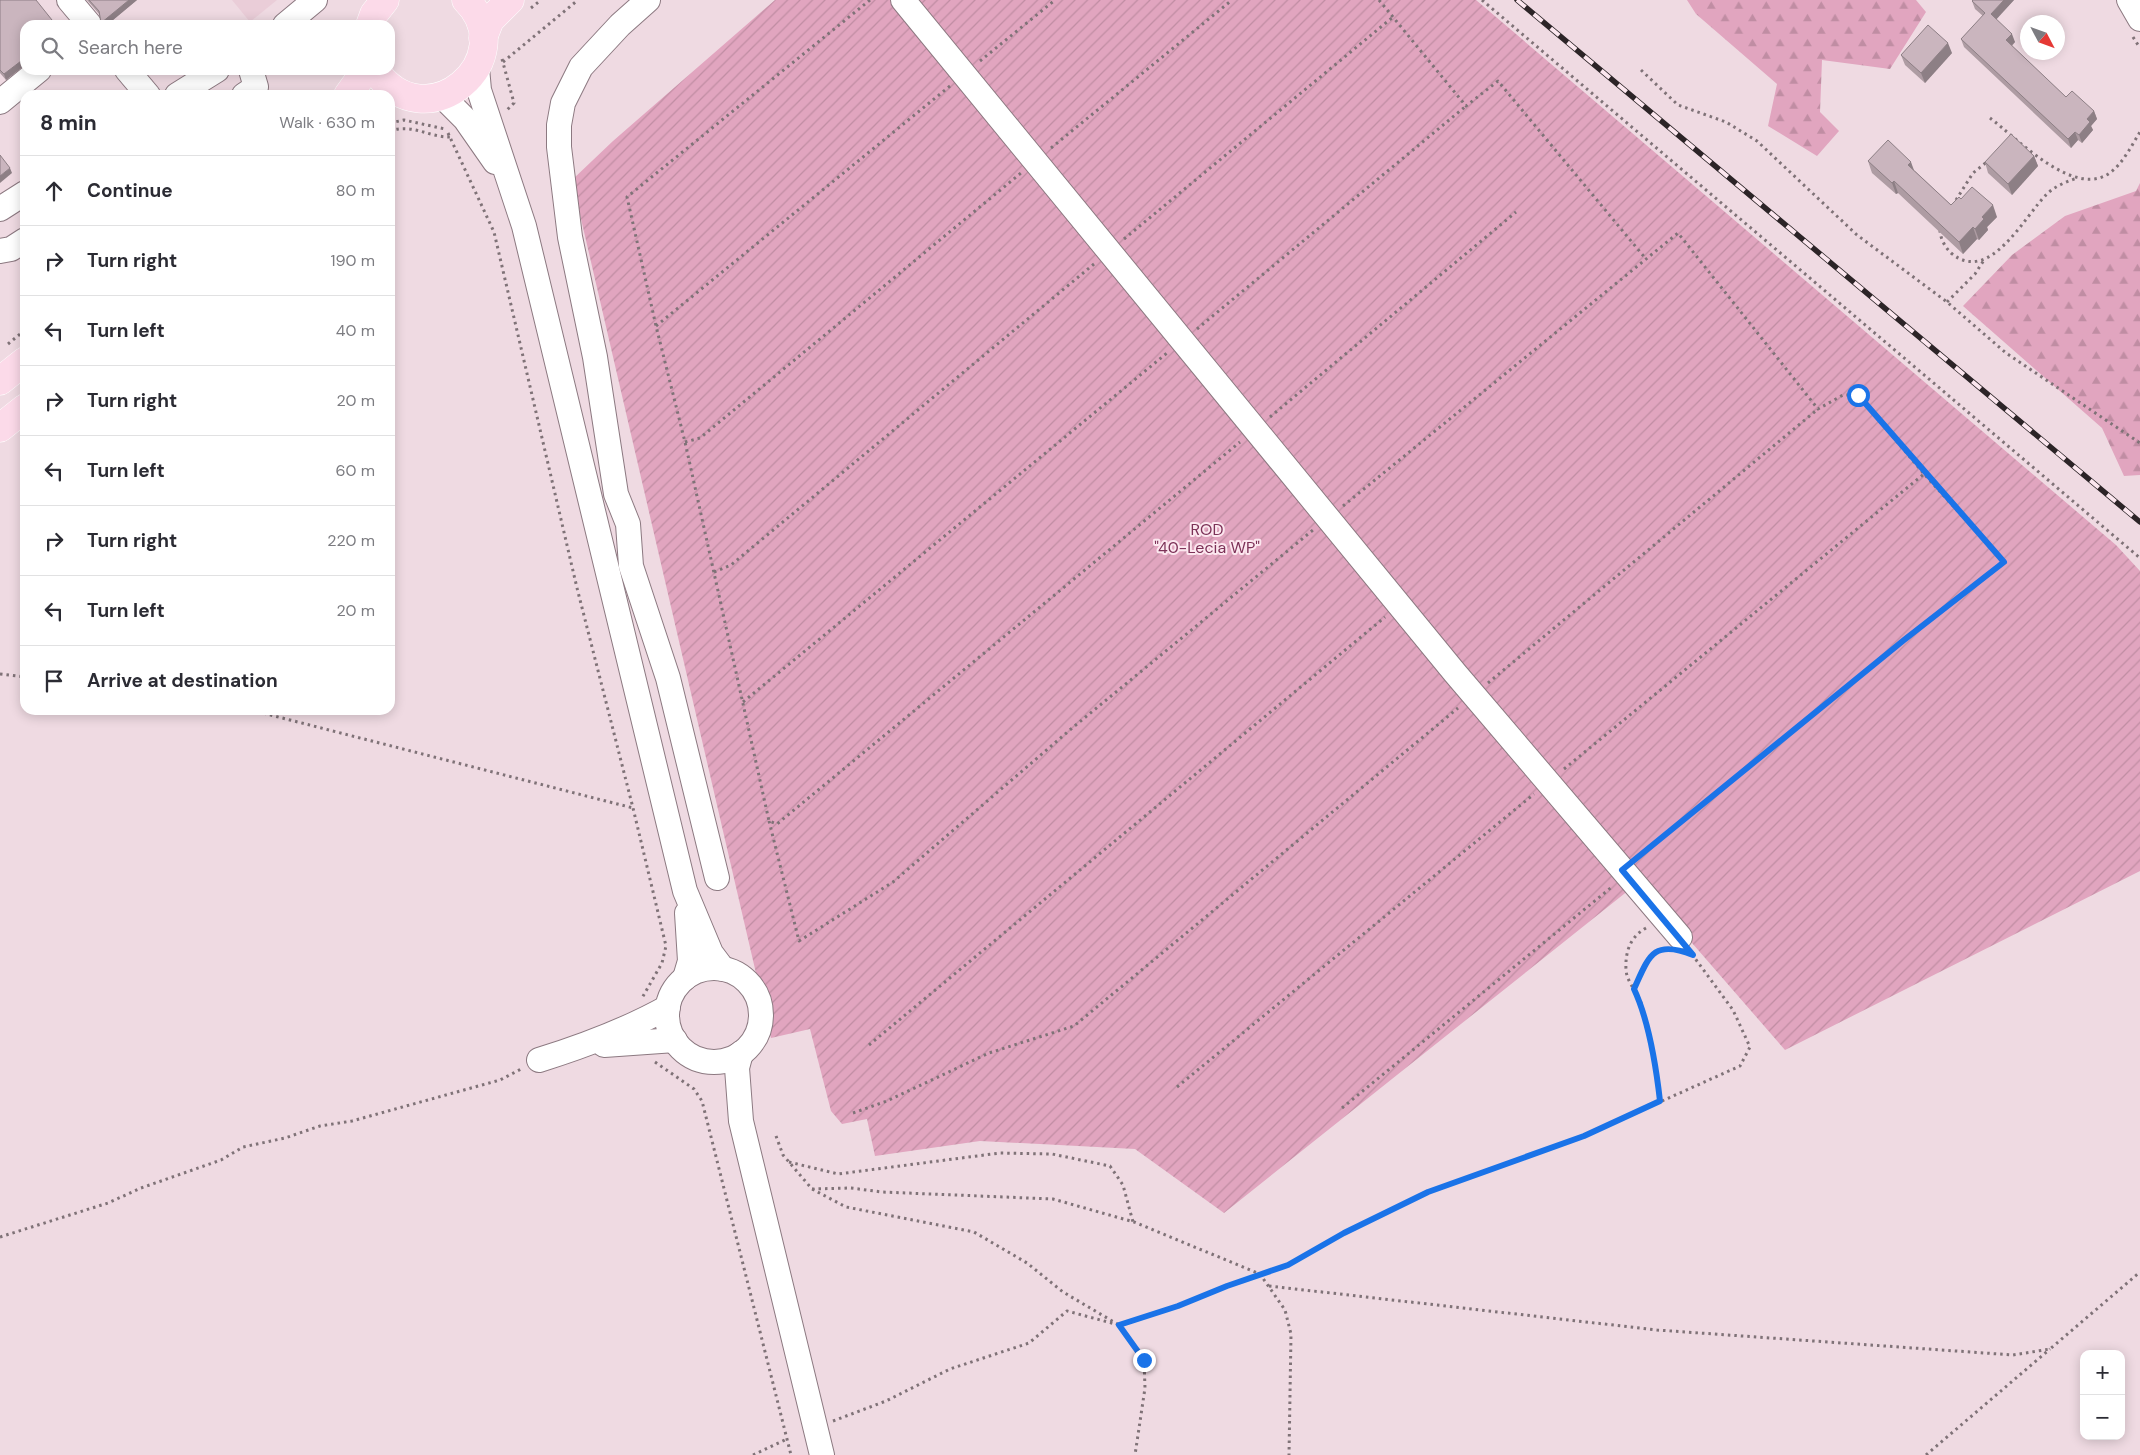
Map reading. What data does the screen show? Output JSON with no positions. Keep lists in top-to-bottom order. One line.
{"parks":["ROD \"40-Lecia WP\""],"north":"bottom right","page":{"search":"Search here","heading":["8 min","Walk · 630 m"],"list":[["Continue","80 m"],["Turn right","190 m"],["Turn left","40 m"],["Turn right","20 m"],["Turn left","60 m"],["Turn right","220 m"],["Turn left","20 m"],"Arrive at destination"],"map_buttons":["+","−"]}}
